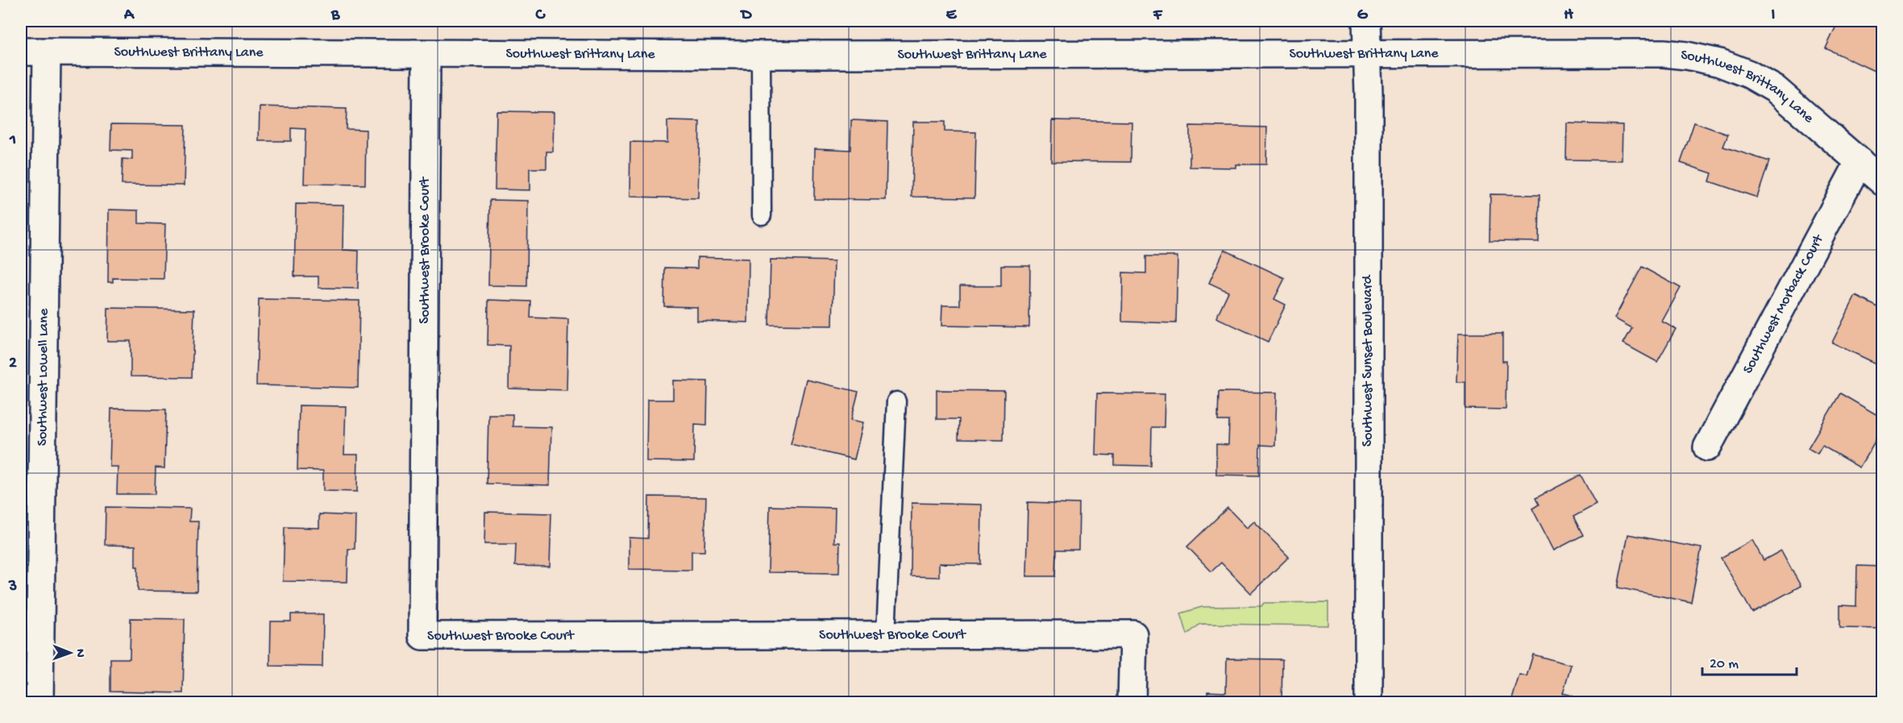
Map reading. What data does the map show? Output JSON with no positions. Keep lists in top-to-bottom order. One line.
{"streets":{"street":["Southwest Brittany Lane","Southwest Brooke Court","Southwest Morback Court","Southwest Sunset Boulevard","Southwest Lowell Lane"]},"crossings":[["Southwest Brittany Lane","Southwest Brooke Court"],["Southwest Brittany Lane","Southwest Morback Court"],["Southwest Brittany Lane","Southwest Sunset Boulevard"],["Southwest Brittany Lane","Southwest Lowell Lane"]],"scale_bar":"20 m","north":"right","grid":{"columns":["A","B","C","D","E","F","G","H","I"],"rows":["1","2","3"]}}
